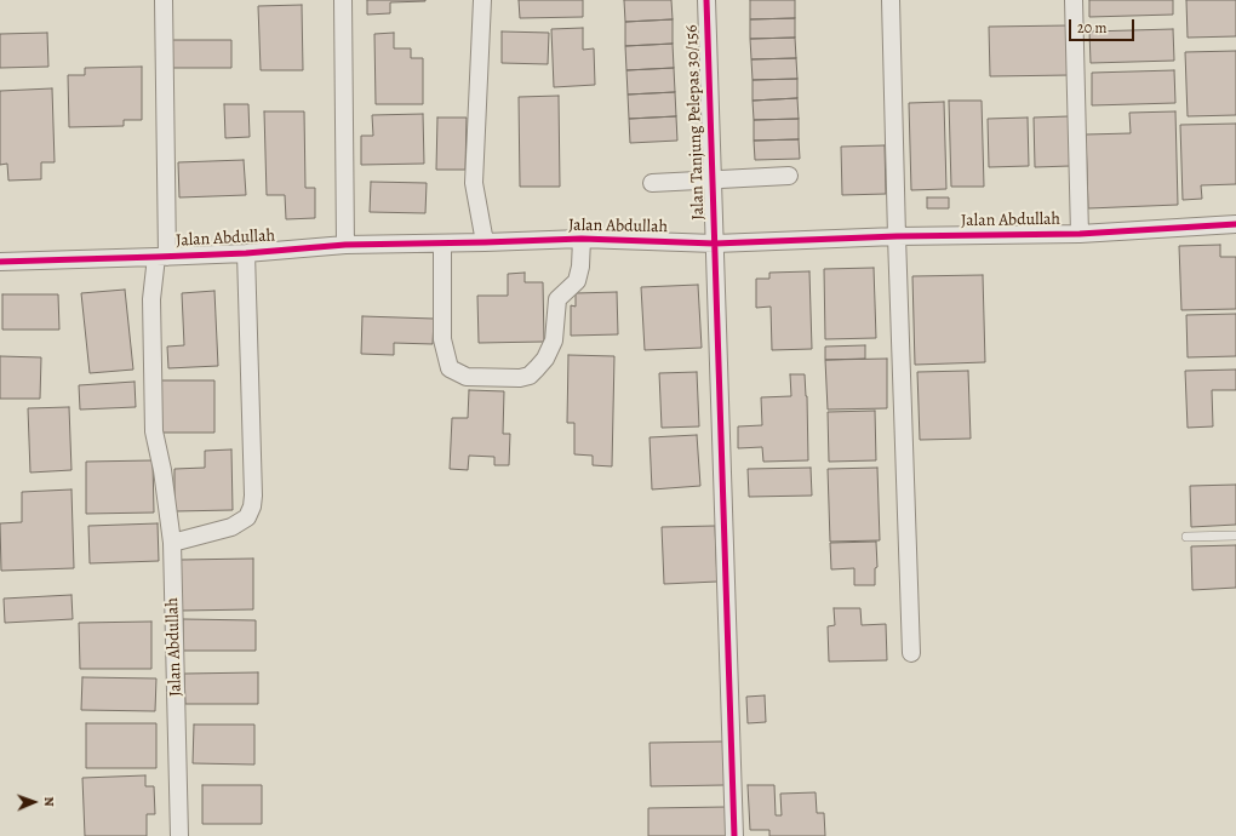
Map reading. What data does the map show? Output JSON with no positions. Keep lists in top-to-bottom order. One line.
{"streets":{"street":["Jalan Tanjung Pelepas 30/156","Jalan Abdullah"]},"crossings":[["Jalan Tanjung Pelepas 30/156","Jalan Abdullah"]],"scale_bar":"20 m","north":"right"}
